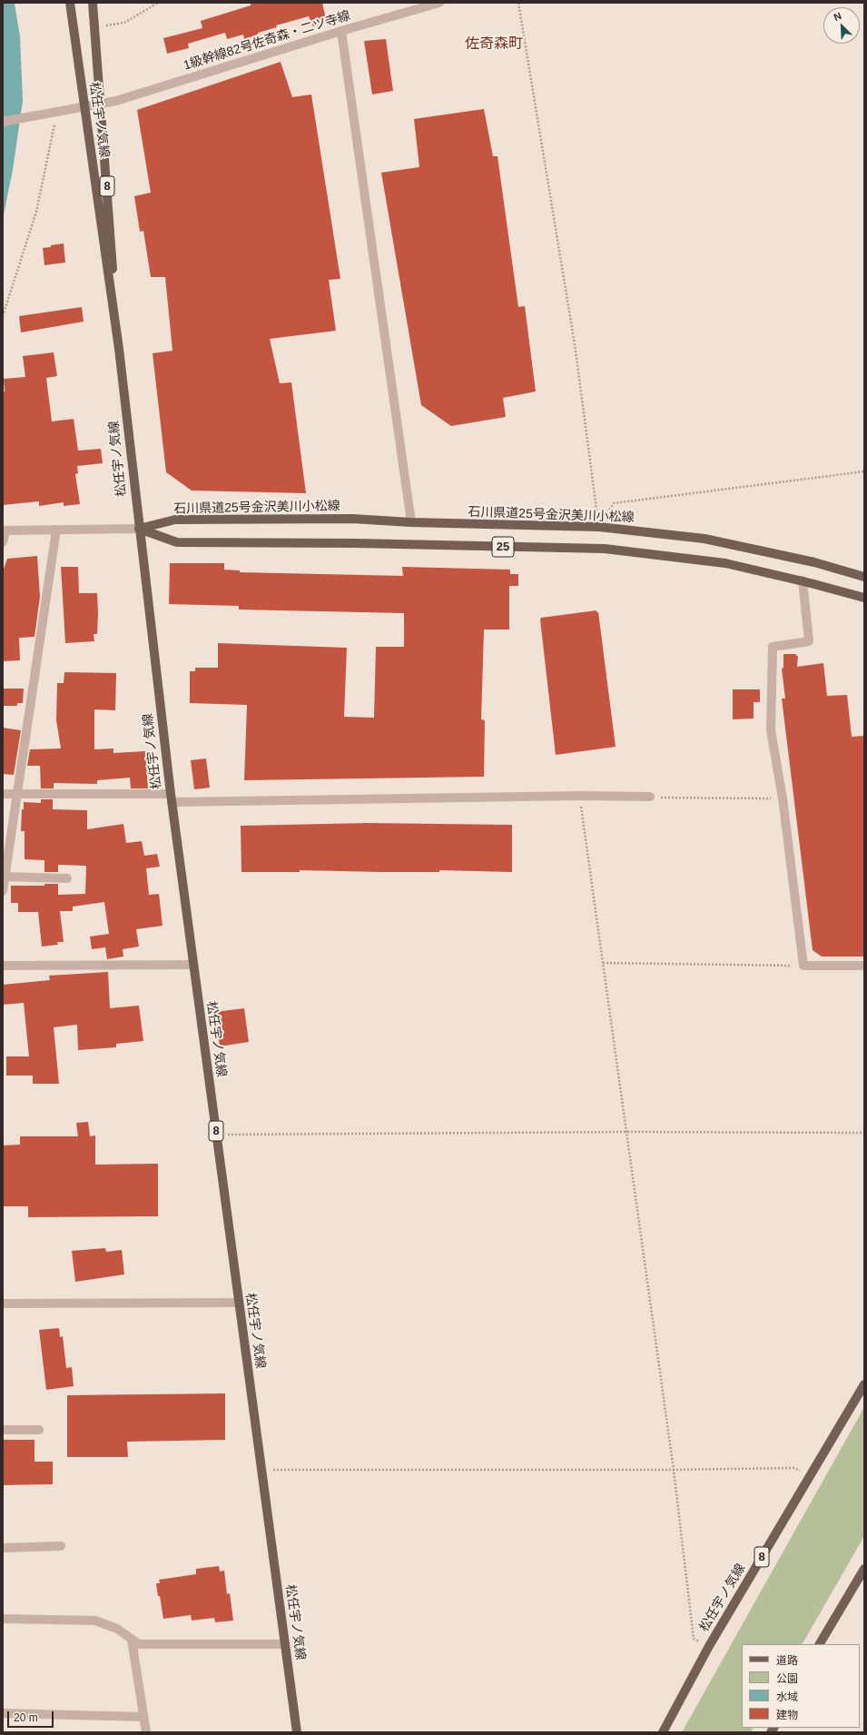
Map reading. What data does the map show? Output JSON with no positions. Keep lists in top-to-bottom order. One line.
{"streets":{"main road":["松任宇ノ気線","8","石川県道25号金沢美川小松線","25"],"street":["1級幹線82号佐奇森・二ツ寺線"]},"crossings":[["1級幹線82号佐奇森・二ツ寺線","松任宇ノ気線"],["松任宇ノ気線","石川県道25号金沢美川小松線"],["松任宇ノ気線","25"],["石川県道25号金沢美川小松線","25"]],"districts":["佐奇森町"],"legend":["道路","公園","水域","建物"],"scale_bar":"20 m","north":"top left"}
